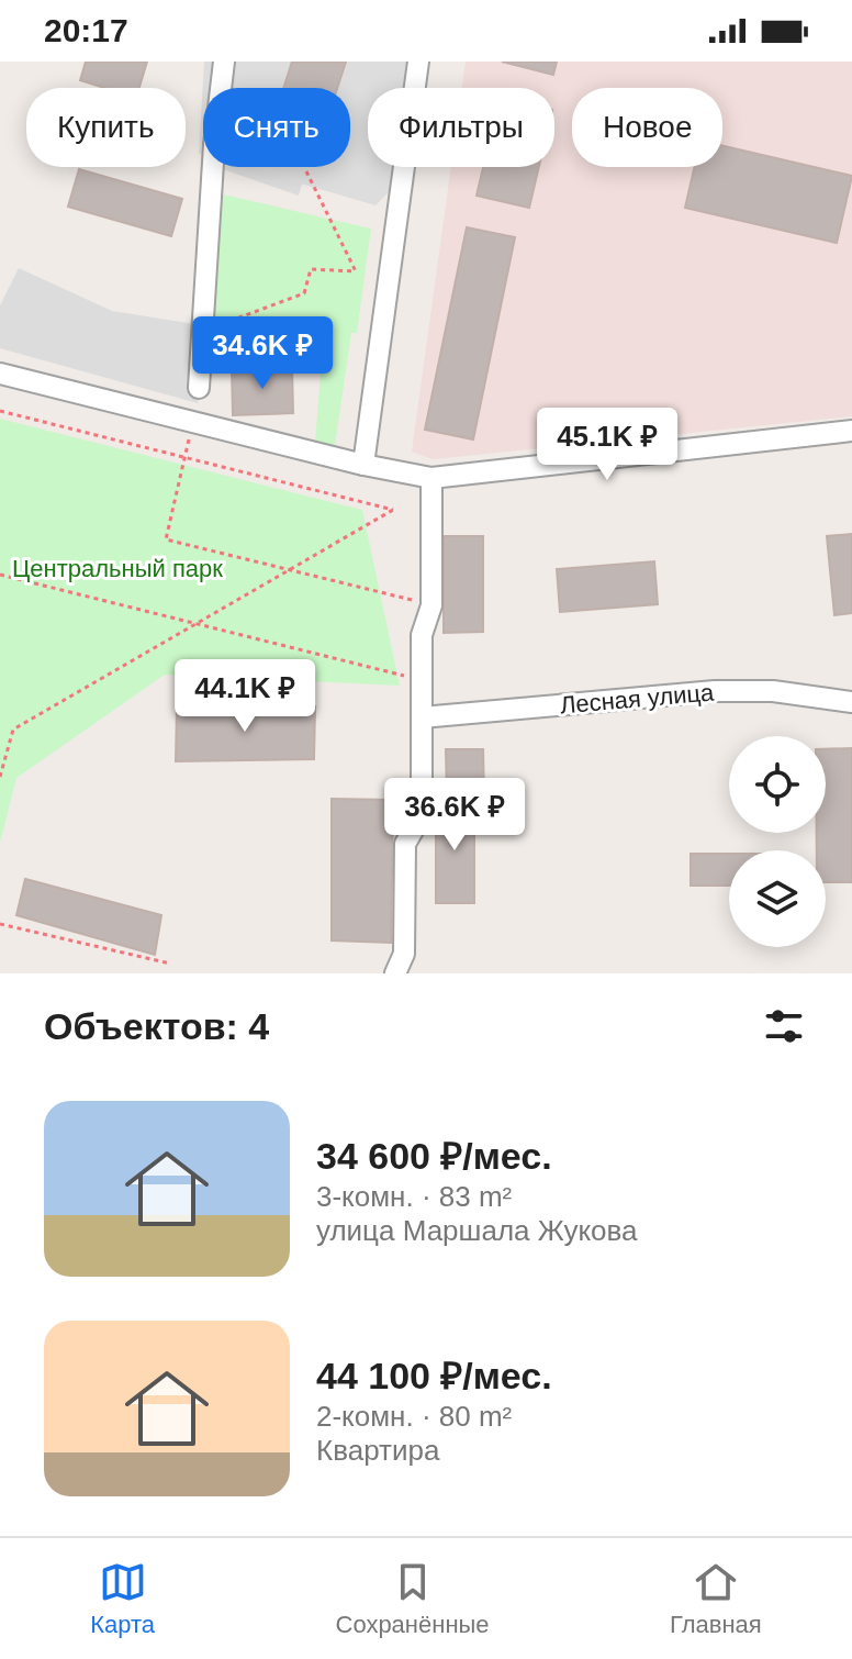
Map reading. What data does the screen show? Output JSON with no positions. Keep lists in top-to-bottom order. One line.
{"streets":{"street":["Лесная улица"]},"parks":["Центральный парк"],"page":{"status":"20:17","chip":["Купить","Снять","Фильтры","Новое"],"price":["34.6K ₽","45.1K ₽","44.1K ₽","36.6K ₽"],"heading":"Объектов: 4","list":[{"name":"34 600 ₽/мес.","note":"3-комн. · 83 m² · улица Маршала Жукова"},{"name":"44 100 ₽/мес.","note":"2-комн. · 80 m² · Квартира"}],"tabs":["Карта","Сохранённые","Главная"]}}
